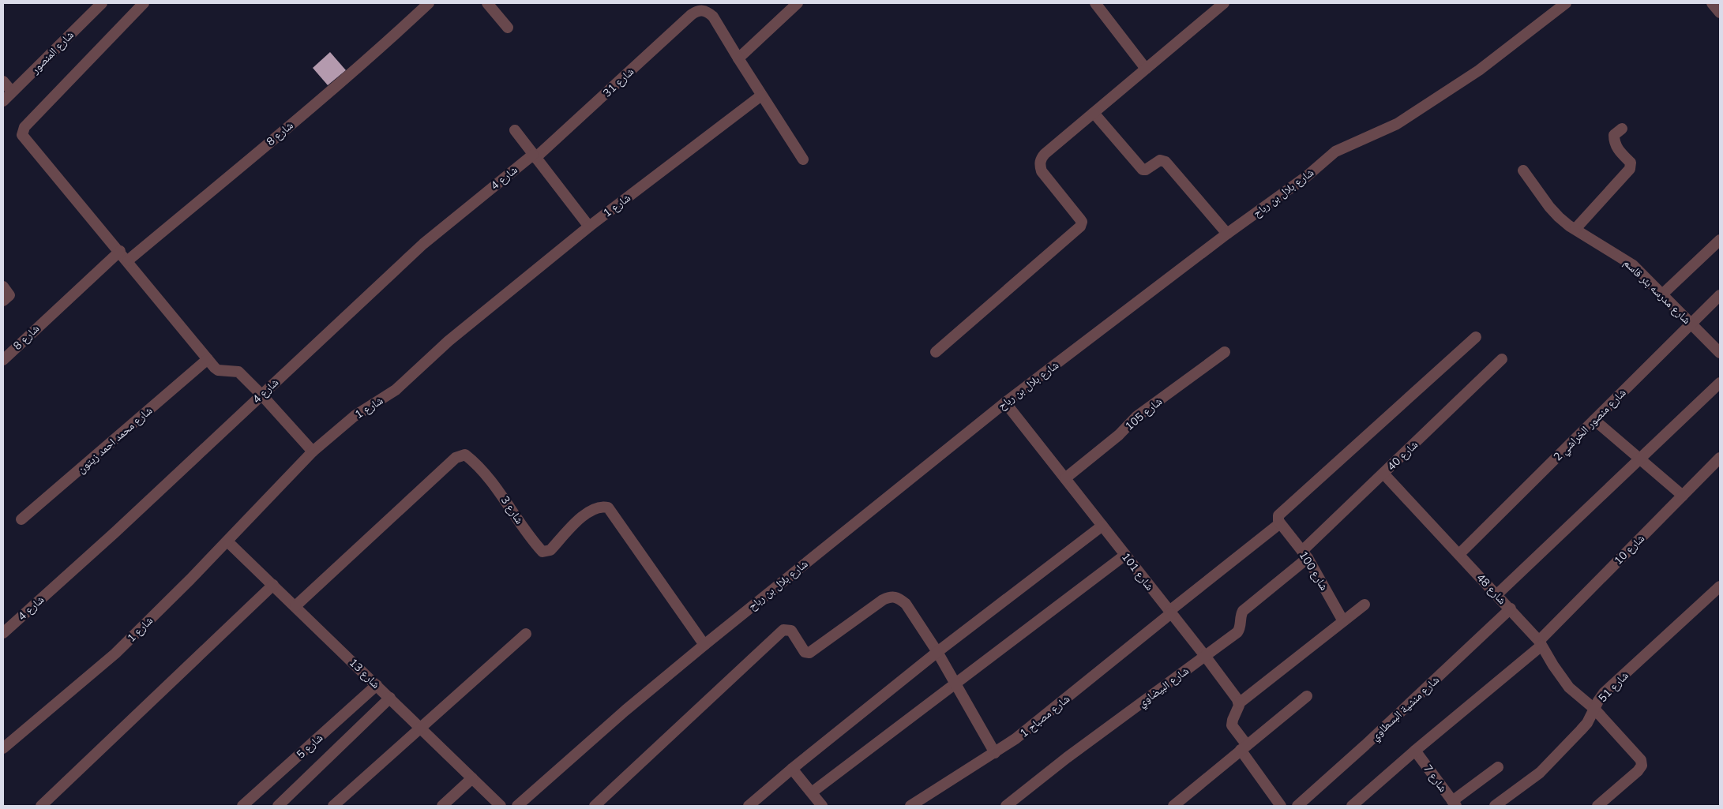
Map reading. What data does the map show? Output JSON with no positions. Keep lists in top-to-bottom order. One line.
{"streets":{"street":["شارع المنصور","شارع 31","شارع 8","شارع 4","شارع بلال بن رباح","شارع 1","شارع مدرسه بئر قاسم","شارع 105","شارع منصور الخراشي 2","شارع محمد احمد زيتون","شارع 40","شارع 3","شارع 10","شارع 100","شارع 101","شارع 48","شارع 13","شارع البيضاوي","شارع 51","شارع منشية البسطاوي","شارع مصباح 1","شارع 5","شارع 7"]},"crossings":[["شارع 31","شارع 4"],["شارع بلال بن رباح","شارع 3"],["شارع بلال بن رباح","شارع 101"],["شارع 1","شارع 13"],["شارع مدرسه بئر قاسم","شارع منصور الخراشي 2"],["شارع 105","شارع 101"],["شارع منصور الخراشي 2","شارع 48"],["شارع 40","شارع 100"],["شارع 40","شارع 48"],["شارع 40","شارع البيضاوي"],["شارع 3","شارع 13"],["شارع 10","شارع 48"],["شارع 10","شارع 7"],["شارع 100","شارع البيضاوي"],["شارع 100","شارع مصباح 1"],["شارع 101","شارع البيضاوي"],["شارع 101","شارع مصباح 1"],["شارع 48","شارع 51"],["شارع 48","شارع منشية البسطاوي"],["شارع 13","شارع 5"]]}
